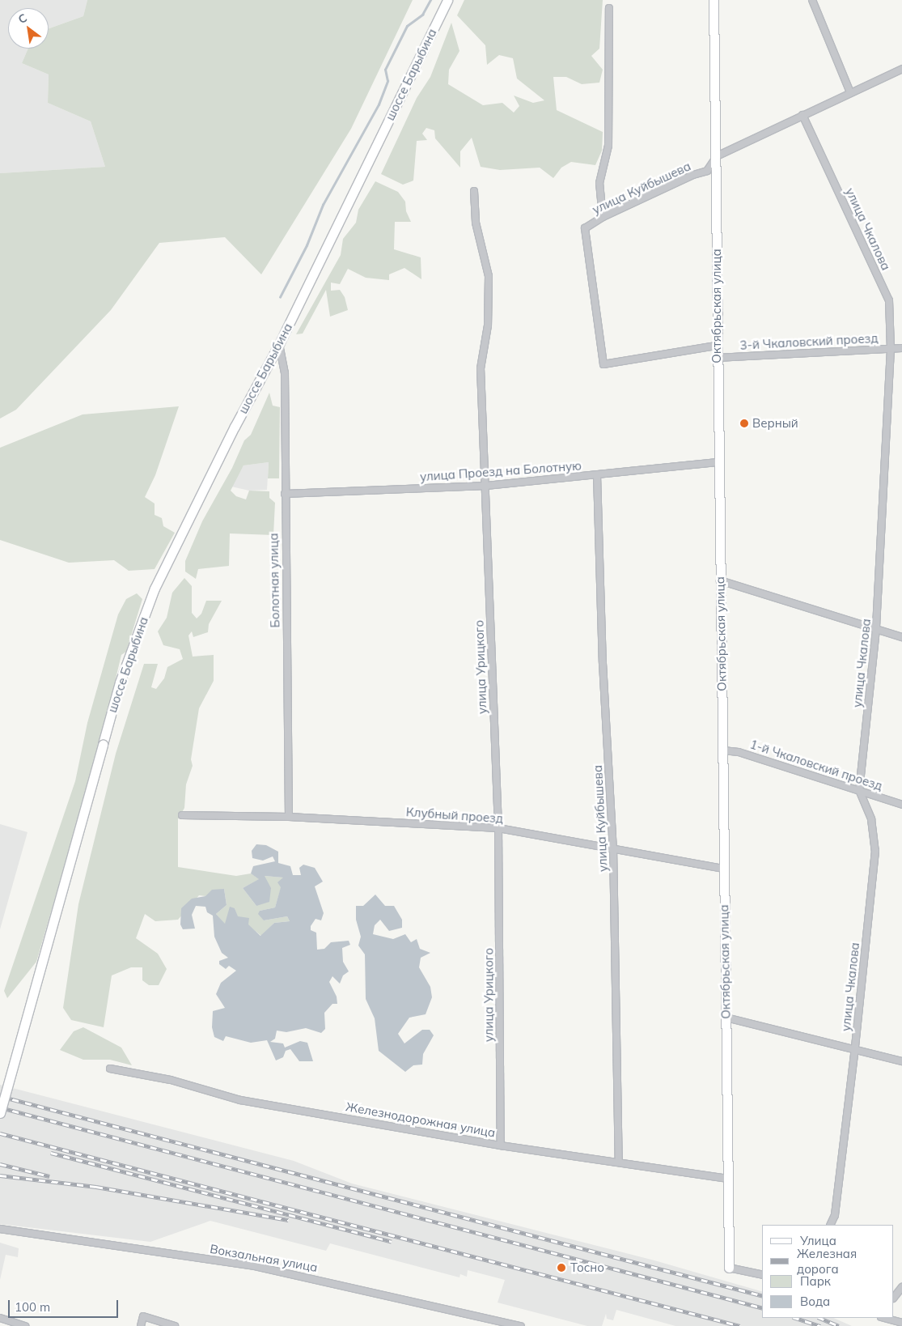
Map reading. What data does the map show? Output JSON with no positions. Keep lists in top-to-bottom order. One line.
{"streets":{"street":["шоссе Барыбина","улица Куйбышева","улица Чкалова","Октябрьская улица","3-й Чкаловский проезд","улица Проезд на Болотную","Болотная улица","улица Урицкого","1-й Чкаловский проезд","Клубный проезд","Железнодорожная улица","Вокзальная улица"]},"crossings":[["шоссе Барыбина","Болотная улица"],["улица Куйбышева","Октябрьская улица"],["улица Куйбышева","улица Проезд на Болотную"],["улица Куйбышева","Клубный проезд"],["улица Куйбышева","Железнодорожная улица"],["улица Чкалова","3-й Чкаловский проезд"],["улица Чкалова","1-й Чкаловский проезд"],["Октябрьская улица","3-й Чкаловский проезд"],["Октябрьская улица","улица Проезд на Болотную"],["Октябрьская улица","1-й Чкаловский проезд"],["Октябрьская улица","Клубный проезд"],["Октябрьская улица","Железнодорожная улица"],["улица Проезд на Болотную","Болотная улица"],["улица Проезд на Болотную","улица Урицкого"],["Болотная улица","Клубный проезд"],["улица Урицкого","Клубный проезд"],["улица Урицкого","Железнодорожная улица"]],"places":["Верный","Тосно"],"legend":["Улица","Железная дорога","Парк","Вода"],"scale_bar":"100 m","north":"top left"}
